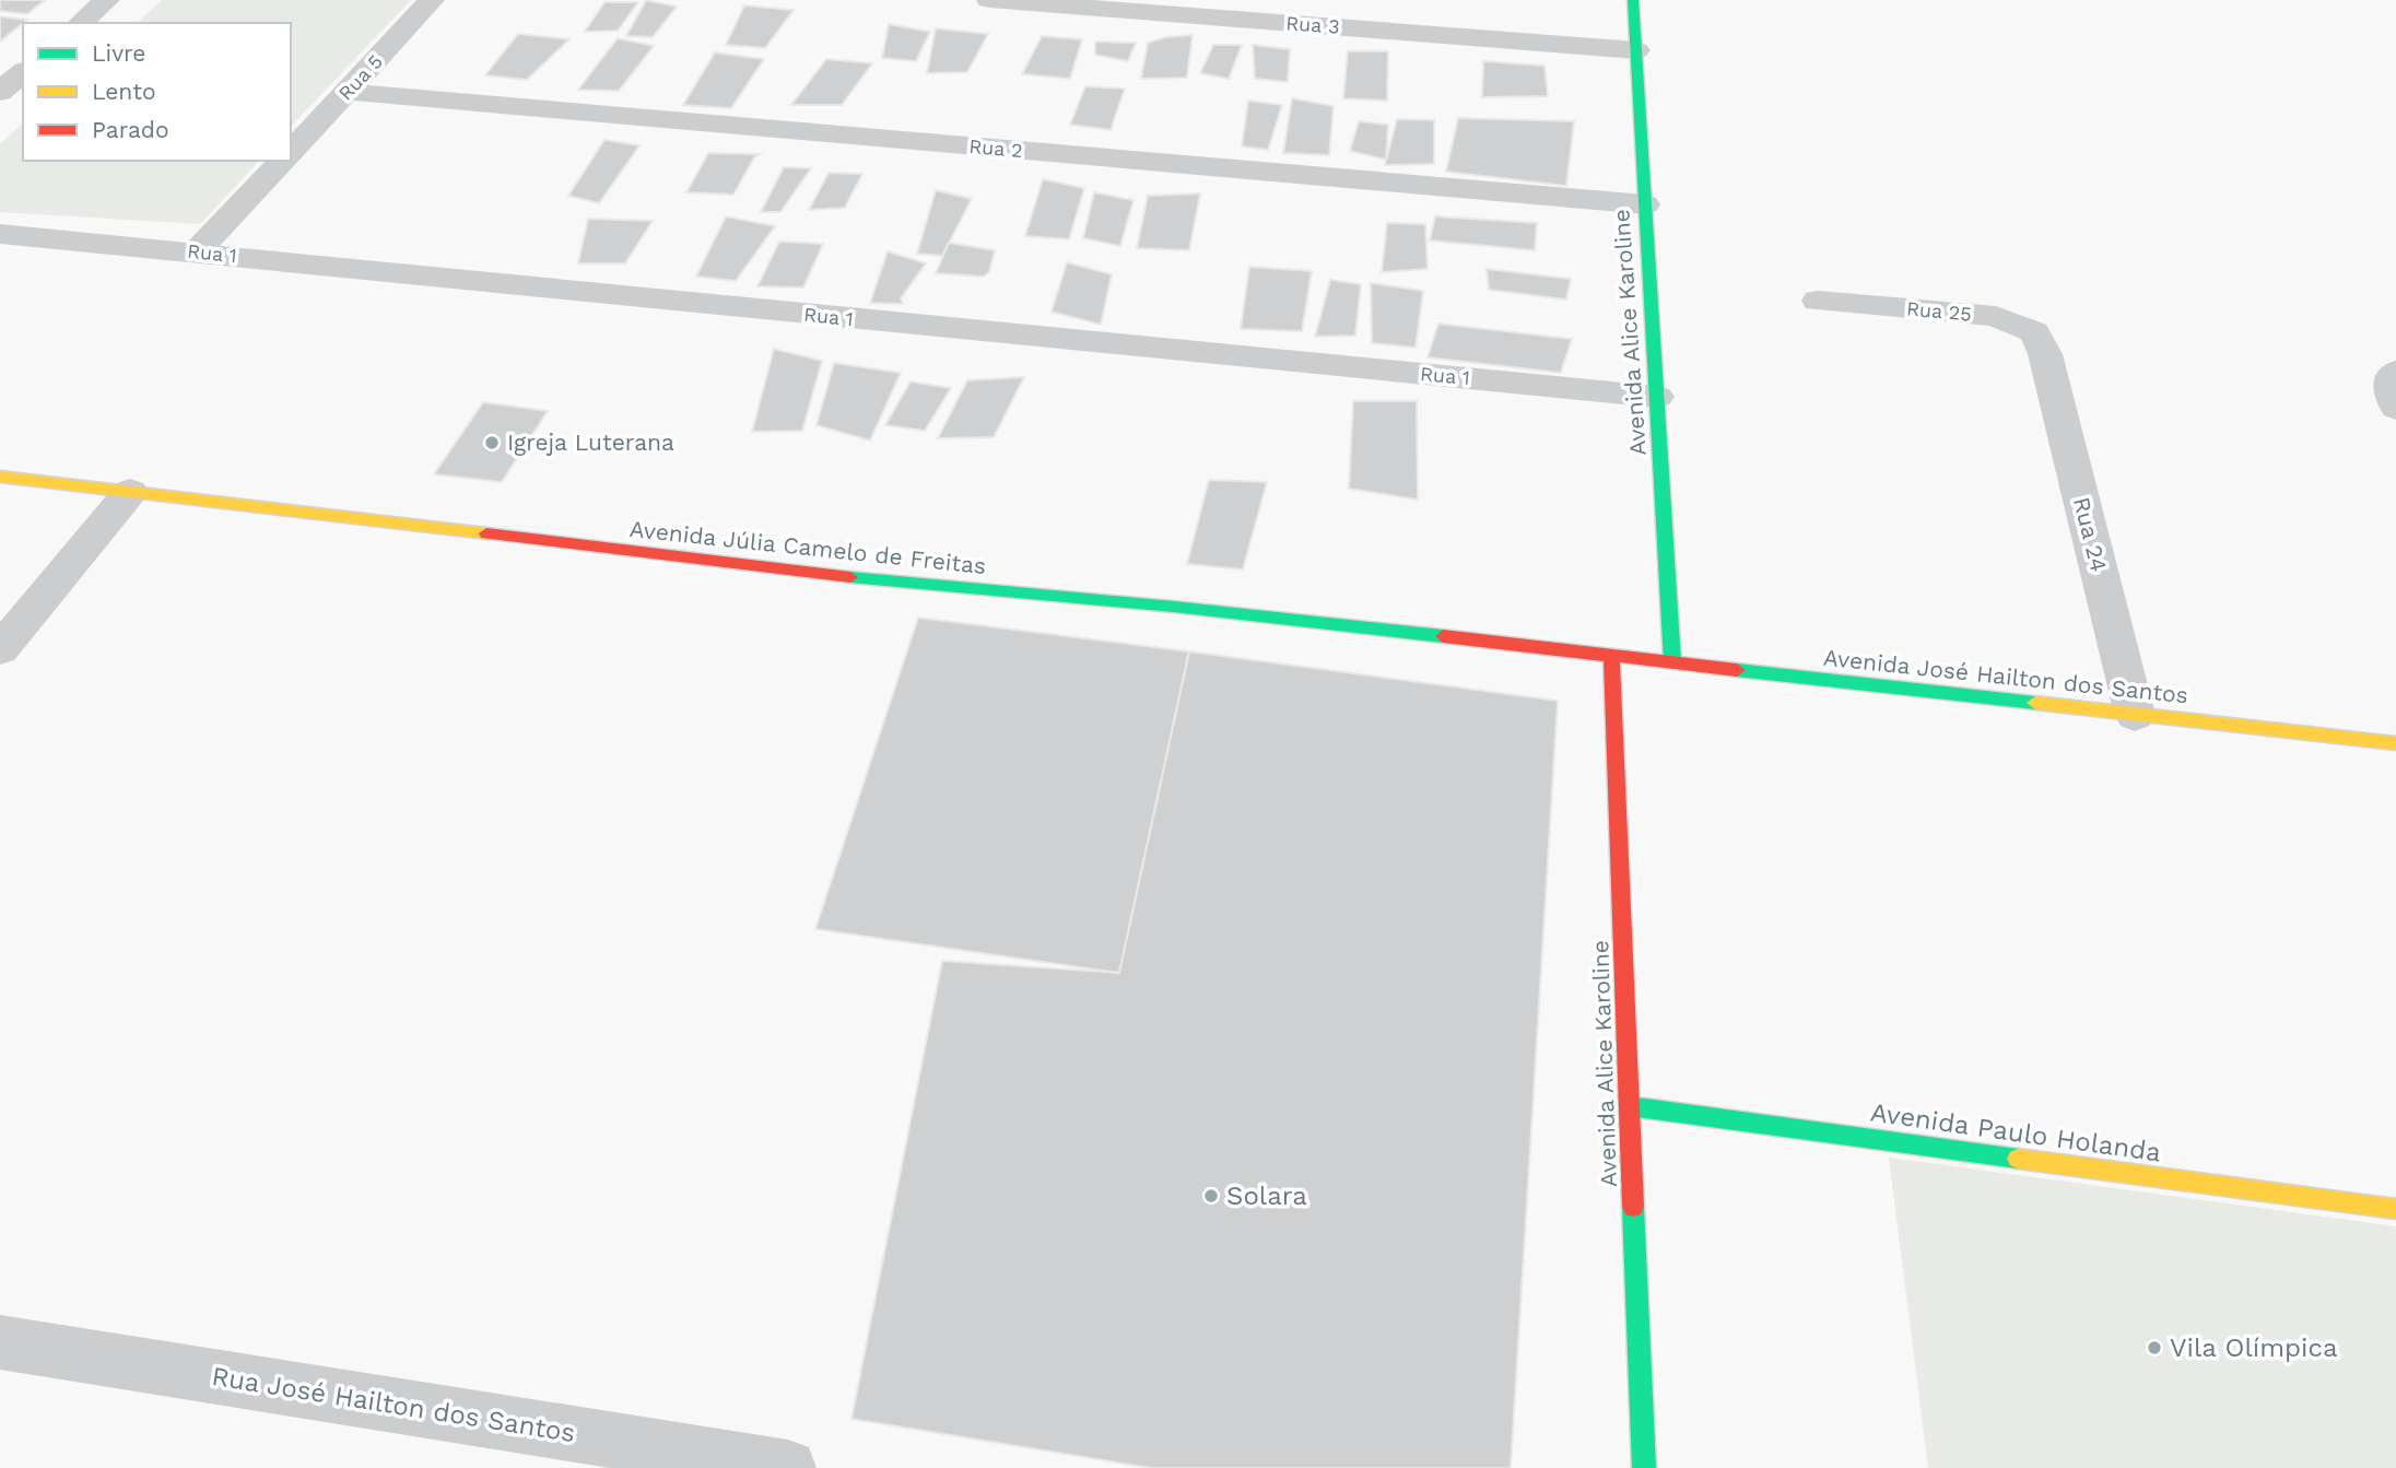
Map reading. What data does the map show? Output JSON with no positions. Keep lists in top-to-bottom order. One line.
{"streets":{"street":["Rua 3","Rua 5","Rua 2","Rua 1","Rua 25","Avenida Alice Karoline","Rua 24","Avenida Júlia Camelo de Freitas","Avenida José Hailton dos Santos","Avenida Paulo Holanda","Rua José Hailton dos Santos"]},"crossings":[["Rua 3","Avenida Alice Karoline"],["Rua 5","Rua 2"],["Rua 5","Rua 1"],["Rua 2","Avenida Alice Karoline"],["Rua 1","Avenida Alice Karoline"],["Rua 25","Rua 24"],["Avenida Alice Karoline","Avenida Júlia Camelo de Freitas"],["Avenida Alice Karoline","Avenida José Hailton dos Santos"],["Avenida Alice Karoline","Avenida Paulo Holanda"],["Rua 24","Avenida José Hailton dos Santos"],["Avenida Júlia Camelo de Freitas","Avenida José Hailton dos Santos"]],"places":["Igreja Luterana","Solara","Vila Olímpica"],"legend":["Livre","Lento","Parado"]}
